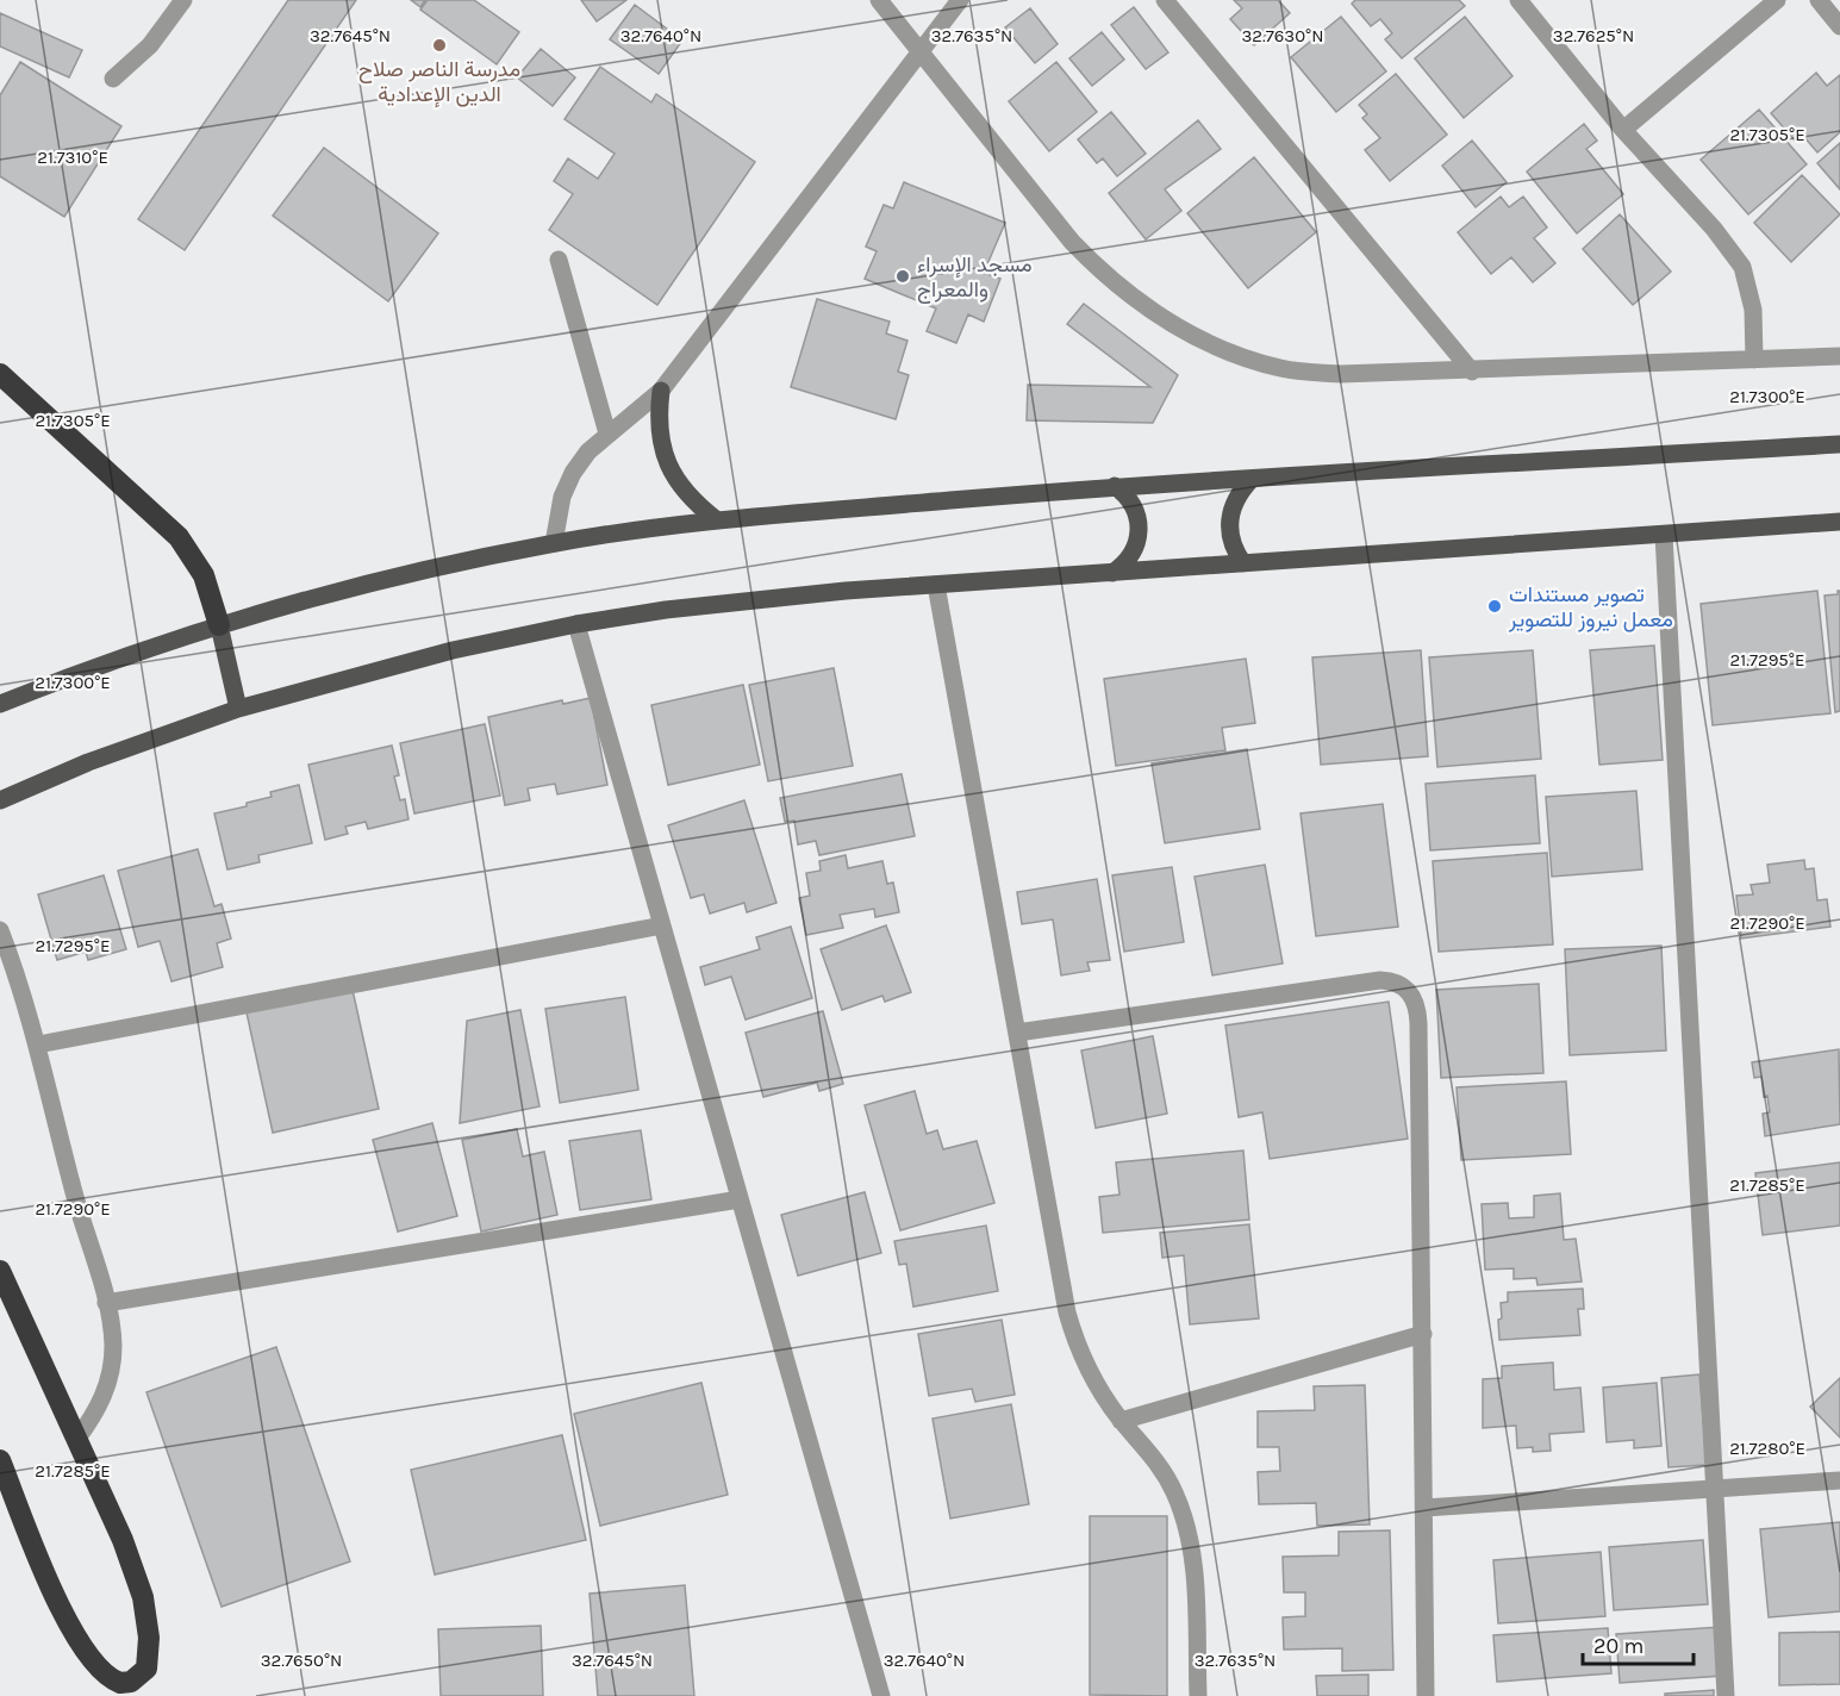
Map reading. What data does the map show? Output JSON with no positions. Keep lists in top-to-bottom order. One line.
{"places":["مدرسة الناصر صلاح الدين الإعدادية","مسجد الإسراء والمعراج","تصوير مستندات معمل نيروز للتصوير"],"scale_bar":"20 m","coordinates":["32.7645°N","32.7640°N","32.7635°N","32.7630°N","32.7625°N","21.7305°E","21.7310°E","21.7300°E","21.7295°E","21.7290°E","21.7285°E","21.7280°E","32.7650°N"]}
